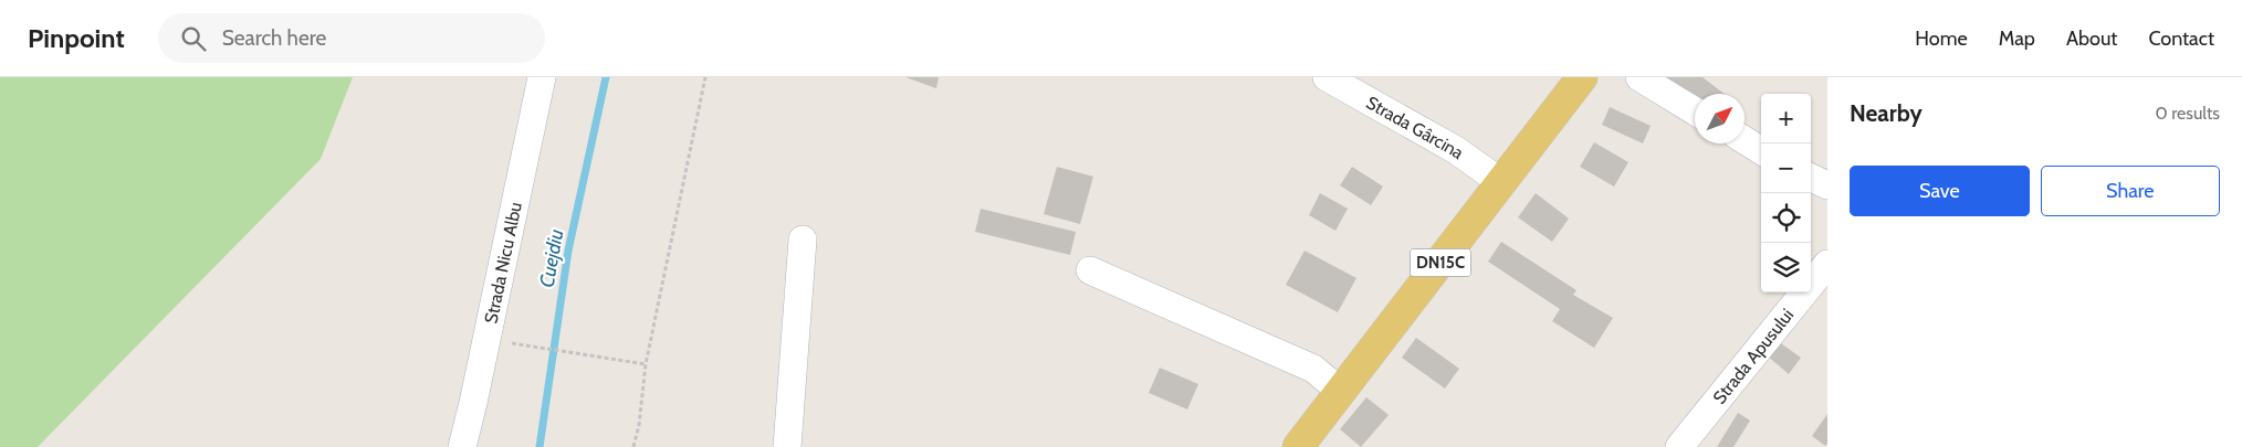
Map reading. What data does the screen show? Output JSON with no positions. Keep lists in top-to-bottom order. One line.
{"streets":{"main road":["DN15C"],"street":["Strada Gârcina","Strada Nicu Albu","Strada Apusului"]},"crossings":[["Strada Gârcina","DN15C"]],"water":["Cuejdiu"],"north":"top right","page":{"header":"Pinpoint","search":"Search here","nav":["Home","Map","About","Contact"],"heading":["Nearby","0 results"],"map_buttons":["+","−"],"buttons":["Save","Share"]}}
